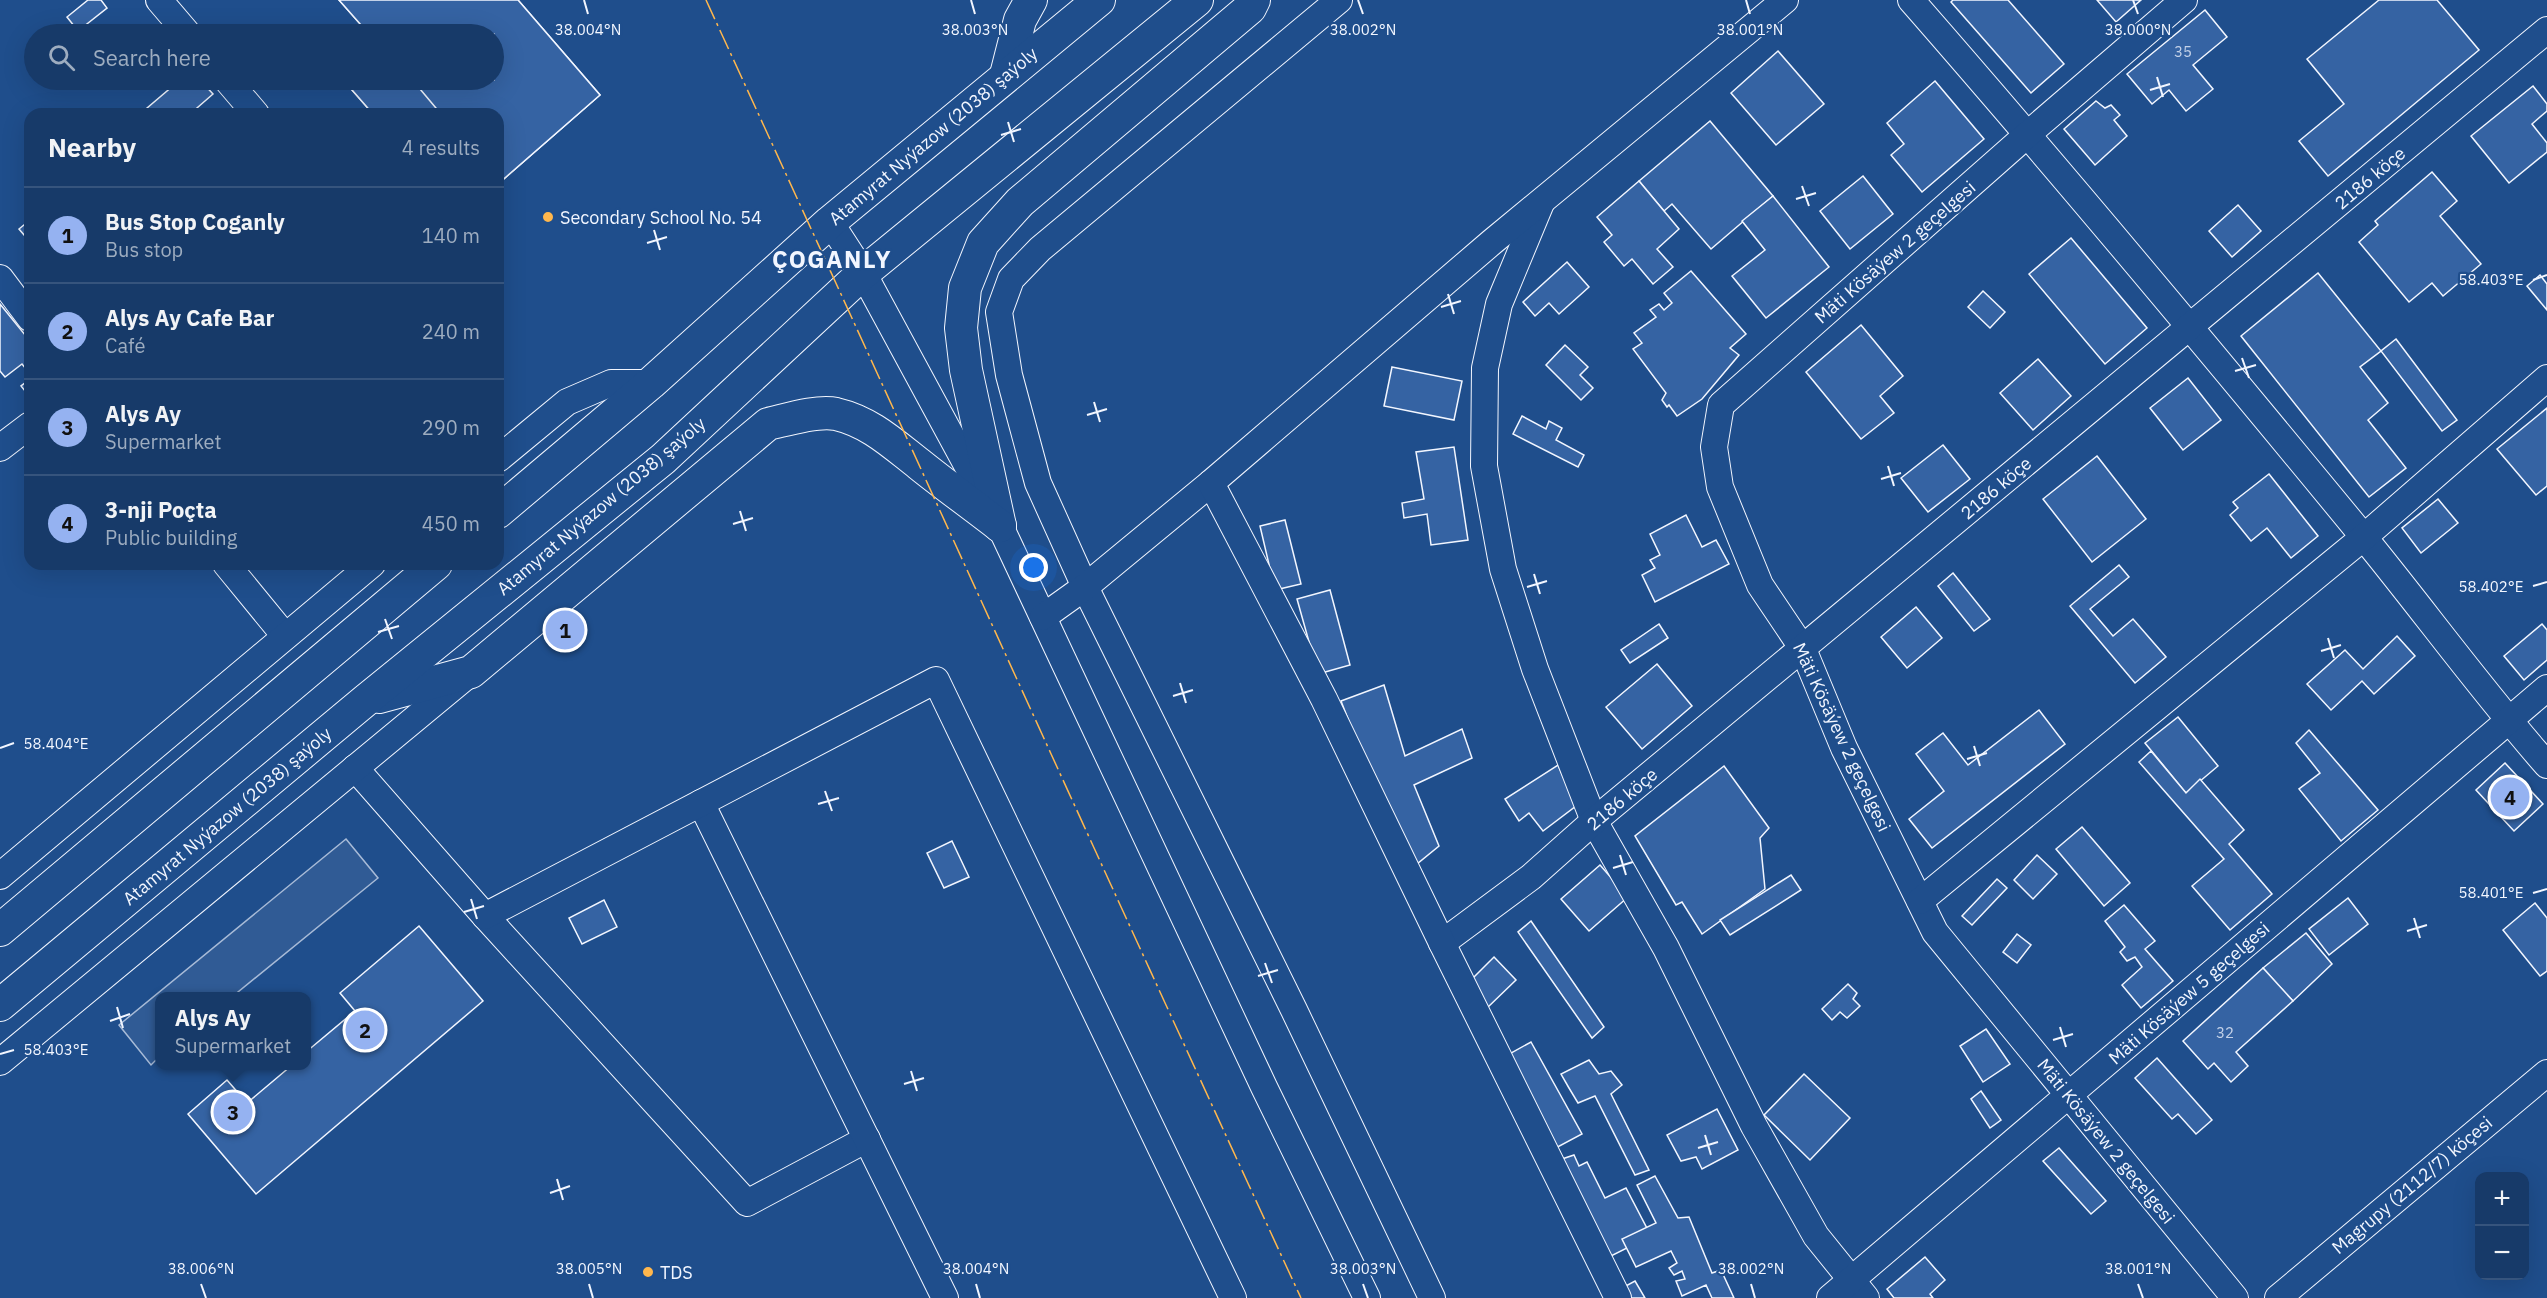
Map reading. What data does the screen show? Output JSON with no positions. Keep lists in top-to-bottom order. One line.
{"streets":{"main road":["Atamyrat Nyýazow (2038) şaýoly"],"street":["2186 köçe","Mäti Kösäýew 2 geçelgesi","Mäti Kösäýew 5 geçelgesi","Magrupy (2112/7) köçesi"]},"crossings":[["2186 köçe","Mäti Kösäýew 2 geçelgesi"],["Mäti Kösäýew 2 geçelgesi","Mäti Kösäýew 5 geçelgesi"]],"districts":["ÇOGANLY"],"places":["Secondary School No. 54","TDS"],"house_numbers":["35","32"],"page":{"search":"Search here","heading":["Nearby","4 results"],"list":[{"mark":"1","name":"Bus Stop Coganly","note":"Bus stop","value":"140 m"},{"mark":"2","name":"Alys Ay Cafe Bar","note":"Café","value":"240 m"},{"mark":"3","name":"Alys Ay","note":"Supermarket","value":"290 m"},{"mark":"4","name":"3-nji Poçta","note":"Public building","value":"450 m"}],"pins":["1","4","2","3"],"popup":["Alys Ay","Supermarket"],"map_buttons":["+","−"]},"coordinates":["38.004°N","38.003°N","38.002°N","38.001°N","38.000°N","58.403°E","58.402°E","58.404°E","58.401°E","38.006°N","38.005°N"]}
